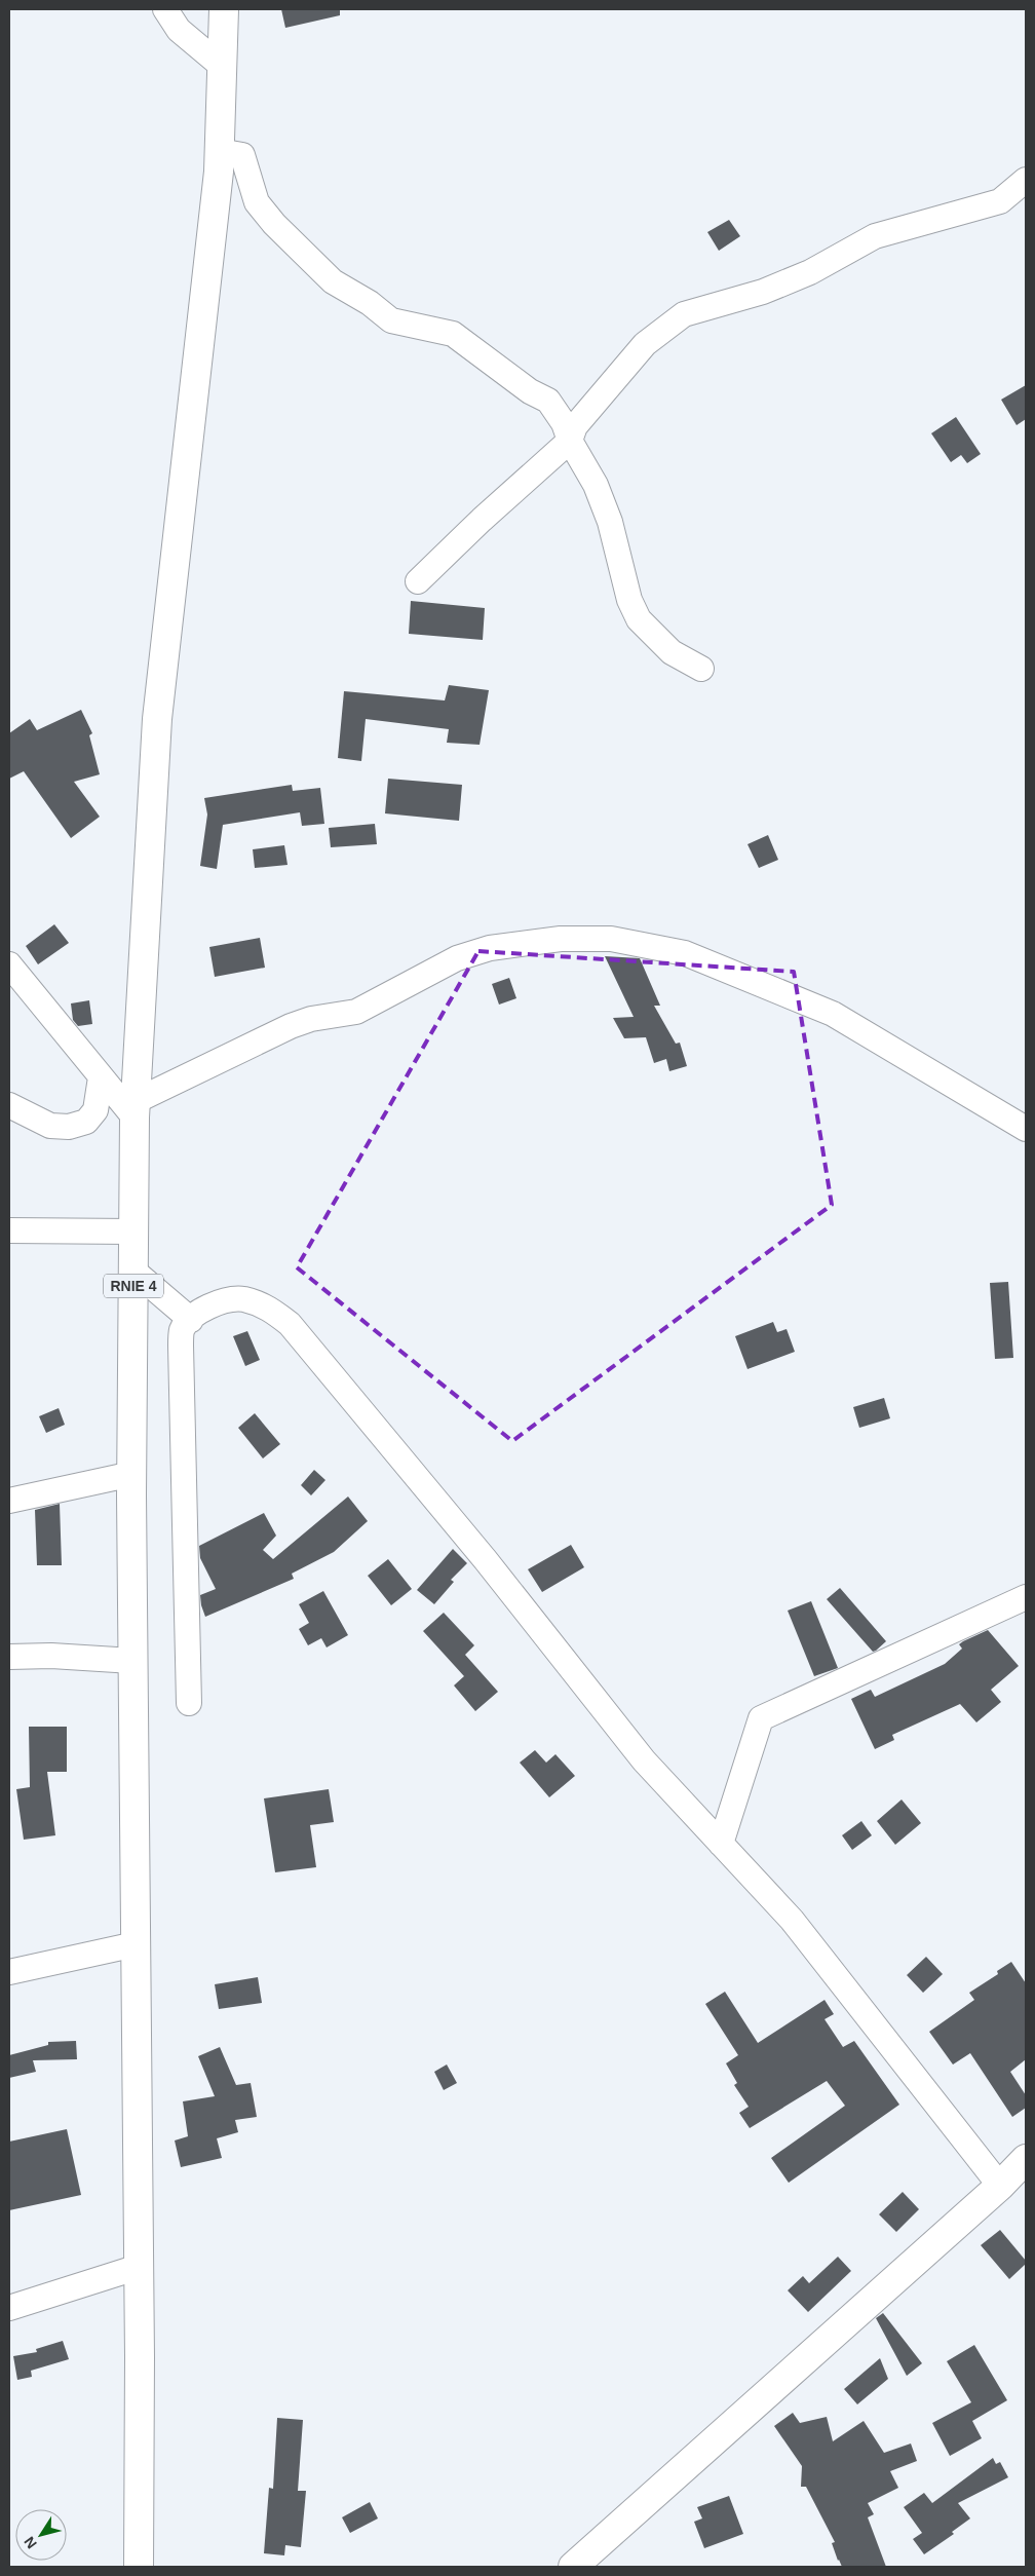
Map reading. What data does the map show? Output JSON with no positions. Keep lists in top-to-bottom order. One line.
{"streets":{"main road":["RNIE 4"]},"north":"bottom left"}
